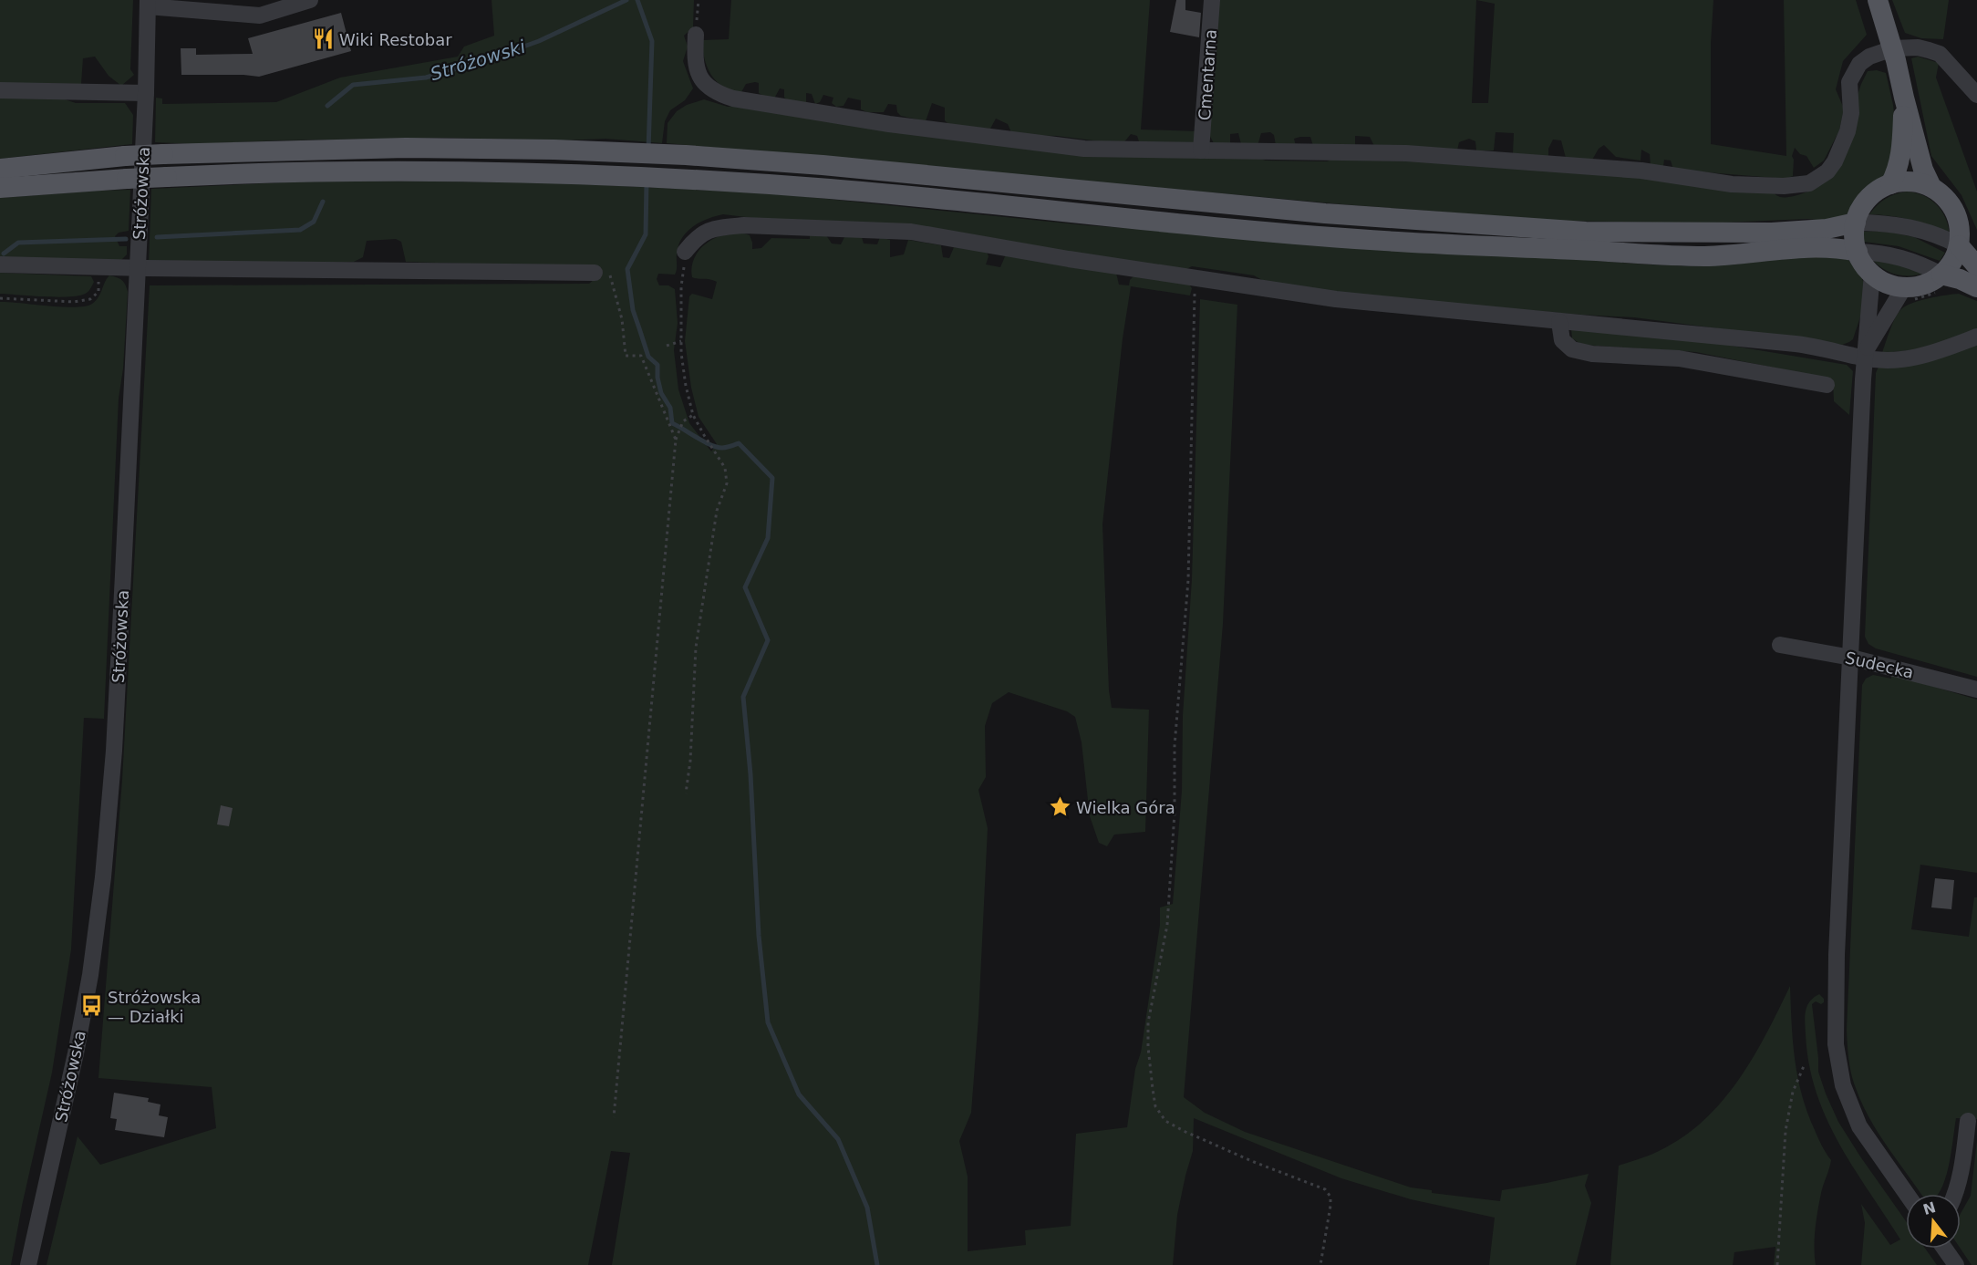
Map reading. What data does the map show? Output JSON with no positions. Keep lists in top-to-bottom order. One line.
{"streets":{"street":["Cmentarna","Stróżowska","Sudecka"]},"water":["Stróżowski"],"places":{"restaurant":["Wiki Restobar"],"place":["Wielka Góra"],"bus stop":["Stróżowska — Działki"]},"north":"top"}
